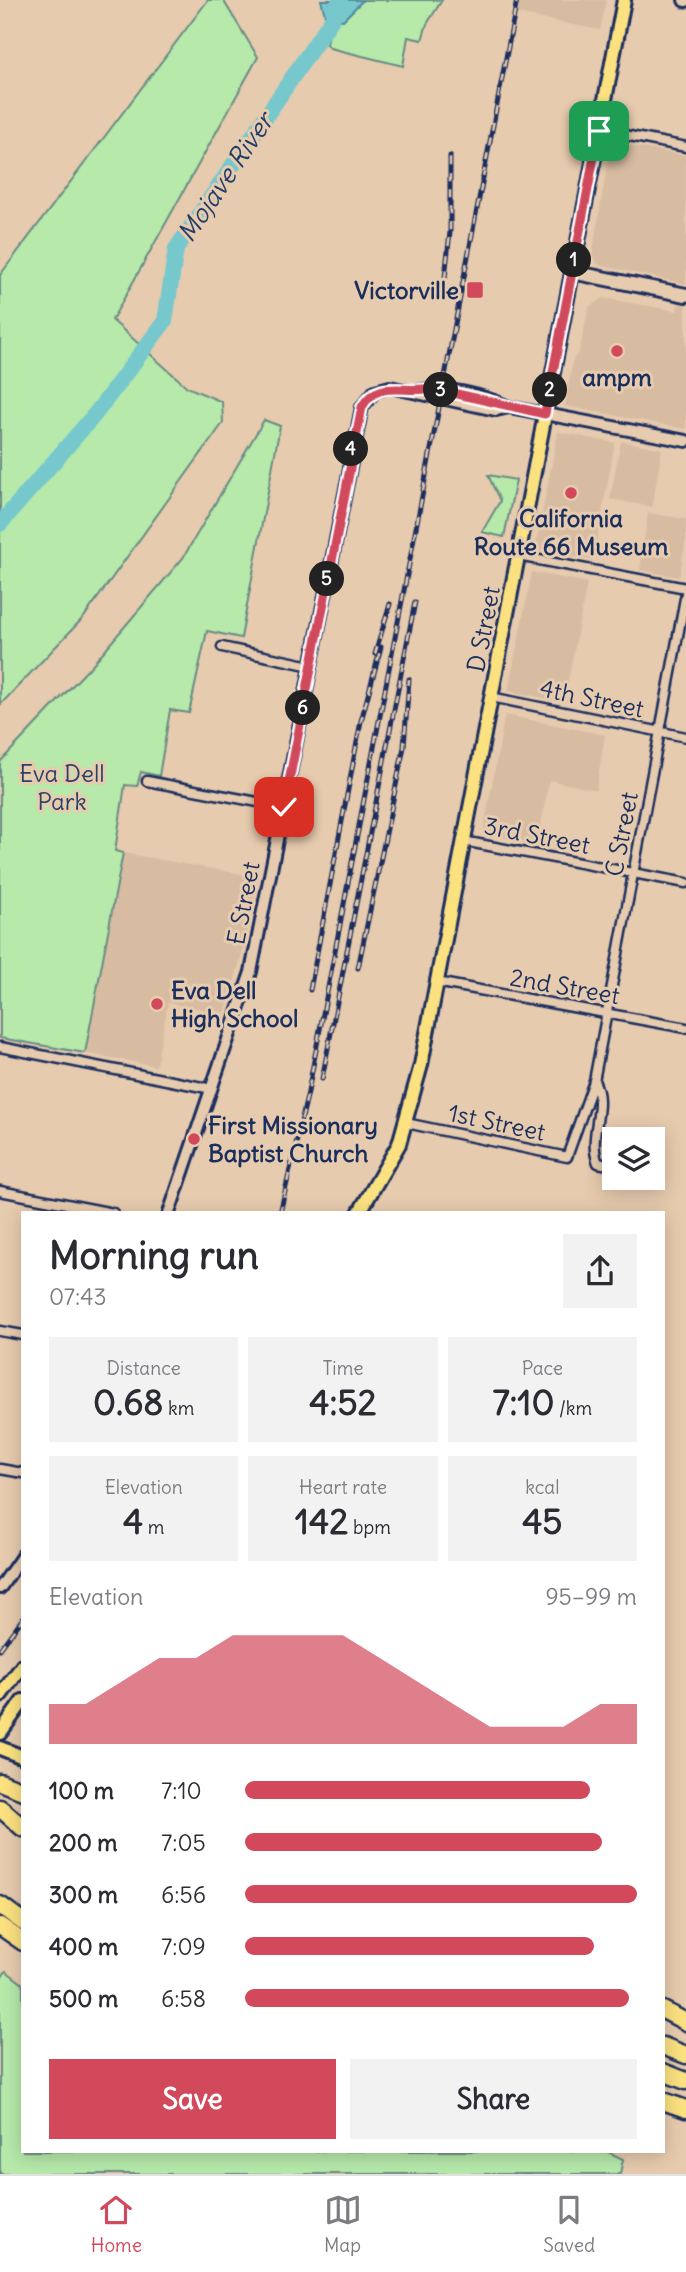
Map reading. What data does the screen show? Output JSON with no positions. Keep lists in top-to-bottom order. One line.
{"streets":{"main road":["D Street"],"street":["4th Street","C Street","3rd Street","E Street","2nd Street","1st Street"]},"crossings":[["D Street","4th Street"],["D Street","3rd Street"],["D Street","E Street"],["D Street","2nd Street"],["D Street","1st Street"],["4th Street","C Street"],["C Street","3rd Street"],["C Street","2nd Street"],["C Street","1st Street"]],"water":["Mojave River"],"parks":["Eva Dell Park"],"places":{"transit":["Victorville"],"other":["ampm","California Route 66 Museum","Eva Dell High School","First Missionary Baptist Church"]},"page":{"pins":["1","2","3","4","5","6"],"heading":["Morning run","07:43"],"stats":[["Distance","0.68 km"],["Time","4:52"],["Pace","7:10 /km"],["Elevation","4 m"],["Heart rate","142 bpm"],["kcal","45"]],"chart":["Elevation","95–99 m"],"list":[{"name":"100 m","note":"7:10"},{"name":"200 m","note":"7:05"},{"name":"300 m","note":"6:56"},{"name":"400 m","note":"7:09"},{"name":"500 m","note":"6:58"}],"buttons":["Save","Share"],"tabs":["Home","Map","Saved"]}}
